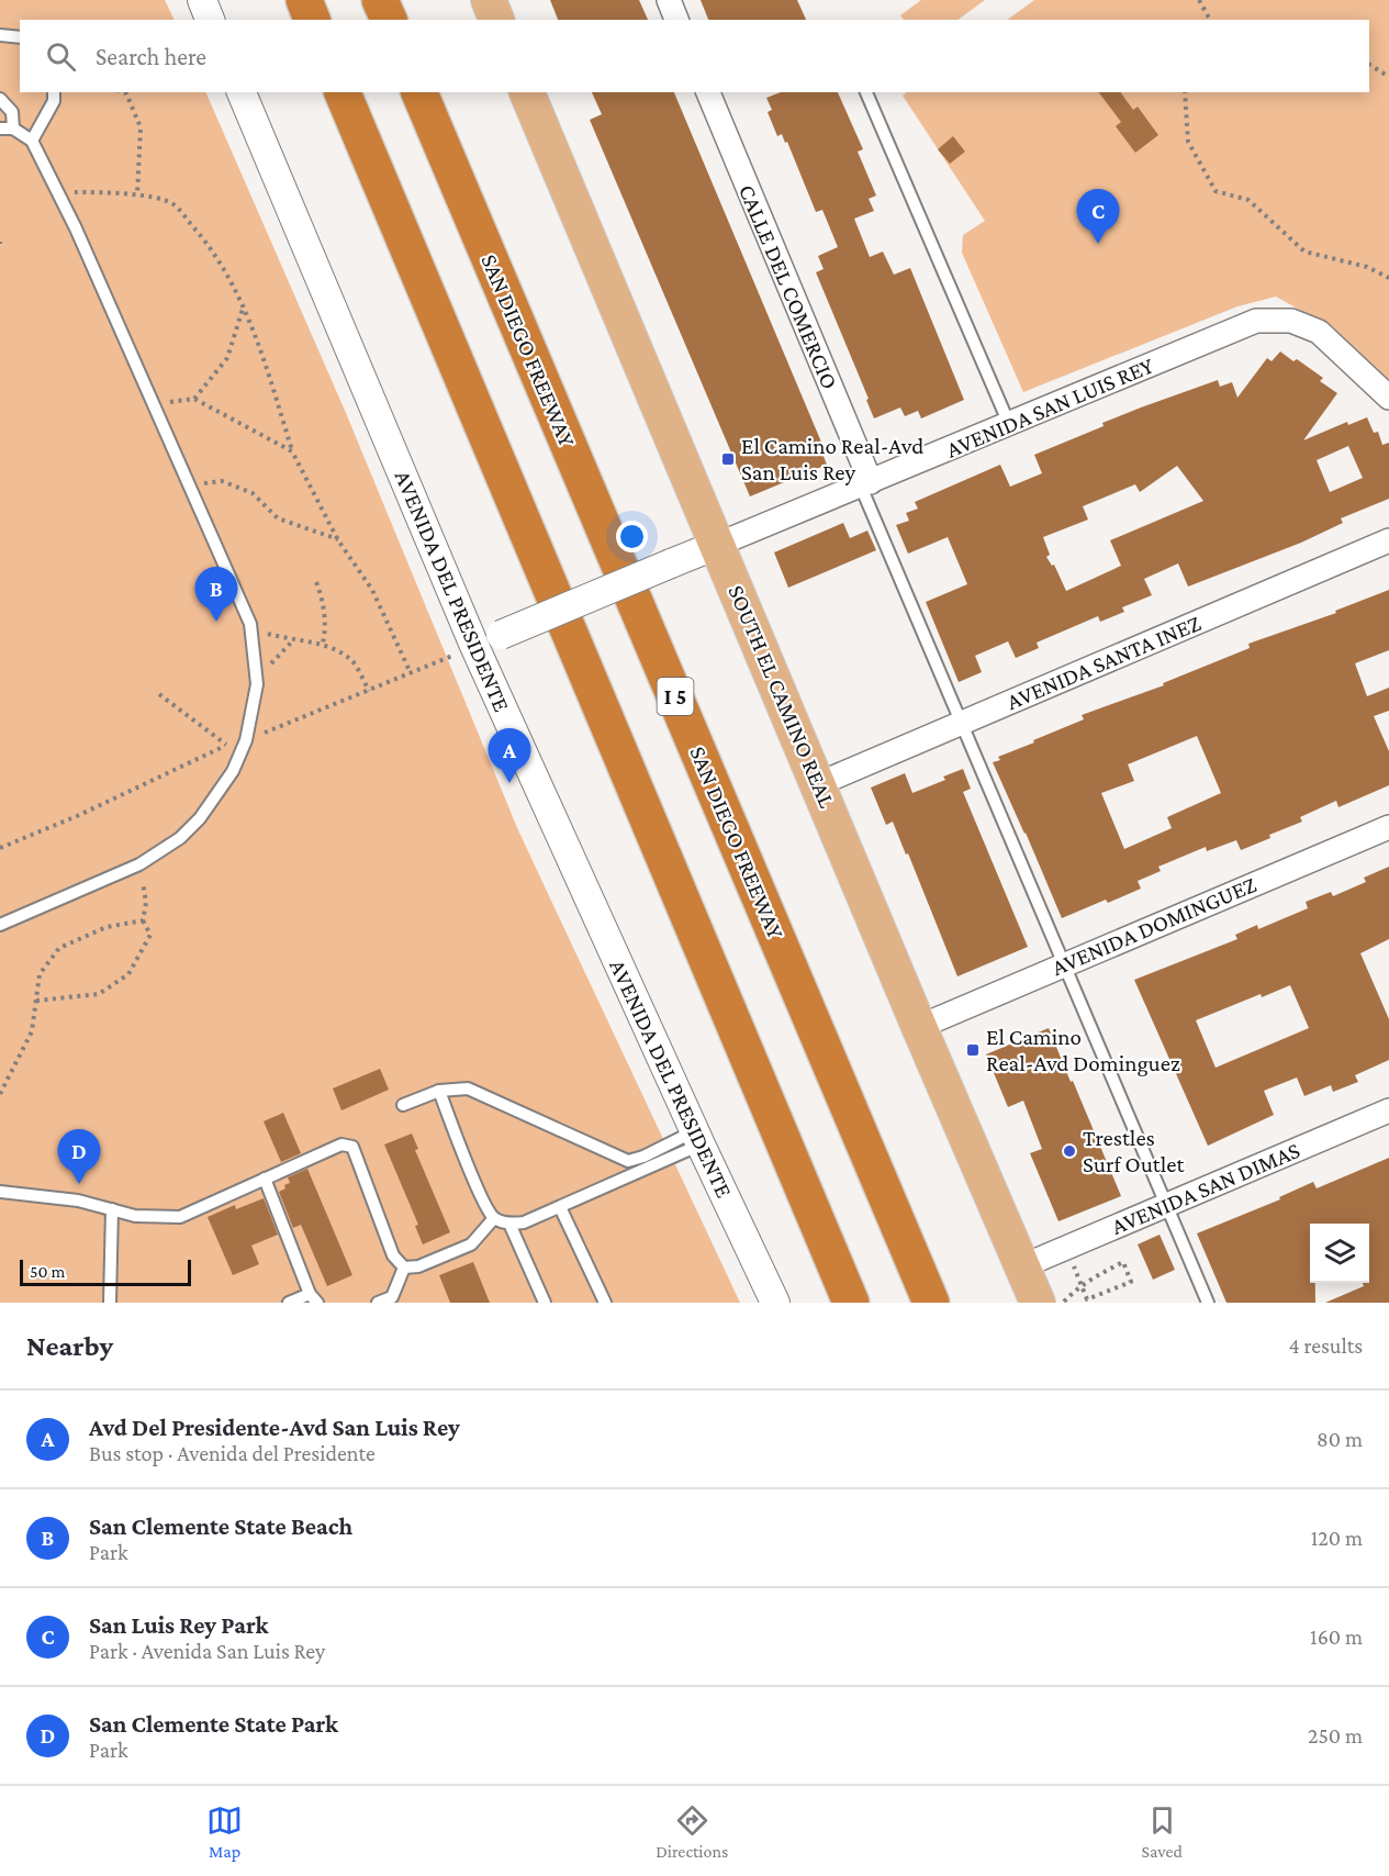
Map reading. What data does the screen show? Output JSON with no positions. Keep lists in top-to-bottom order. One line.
{"streets":{"highway":["SAN DIEGO FREEWAY","I 5"],"main road":["SOUTH EL CAMINO REAL"],"street":["CALLE DEL COMERCIO","AVENIDA SAN LUIS REY","AVENIDA DEL PRESIDENTE","AVENIDA SANTA INEZ","AVENIDA DOMINGUEZ","AVENIDA SAN DIMAS"]},"crossings":[["CALLE DEL COMERCIO","AVENIDA SAN LUIS REY"],["AVENIDA SAN LUIS REY","AVENIDA DEL PRESIDENTE"],["AVENIDA SAN LUIS REY","SOUTH EL CAMINO REAL"],["AVENIDA SANTA INEZ","SOUTH EL CAMINO REAL"],["SOUTH EL CAMINO REAL","AVENIDA DOMINGUEZ"],["SOUTH EL CAMINO REAL","AVENIDA SAN DIMAS"]],"places":{"transit":["El Camino Real-Avd San Luis Rey","El Camino Real-Avd Dominguez"],"other":["Trestles Surf Outlet"]},"scale_bar":"50 m","page":{"search":"Search here","pins":["C","B","A","D"],"scale":"50 m","heading":["Nearby","4 results"],"list":[{"mark":"A","name":"Avd Del Presidente-Avd San Luis Rey","note":"Bus stop · Avenida del Presidente","value":"80 m"},{"mark":"B","name":"San Clemente State Beach","note":"Park","value":"120 m"},{"mark":"C","name":"San Luis Rey Park","note":"Park · Avenida San Luis Rey","value":"160 m"},{"mark":"D","name":"San Clemente State Park","note":"Park","value":"250 m"}],"nav":["Map","Directions","Saved"]}}
